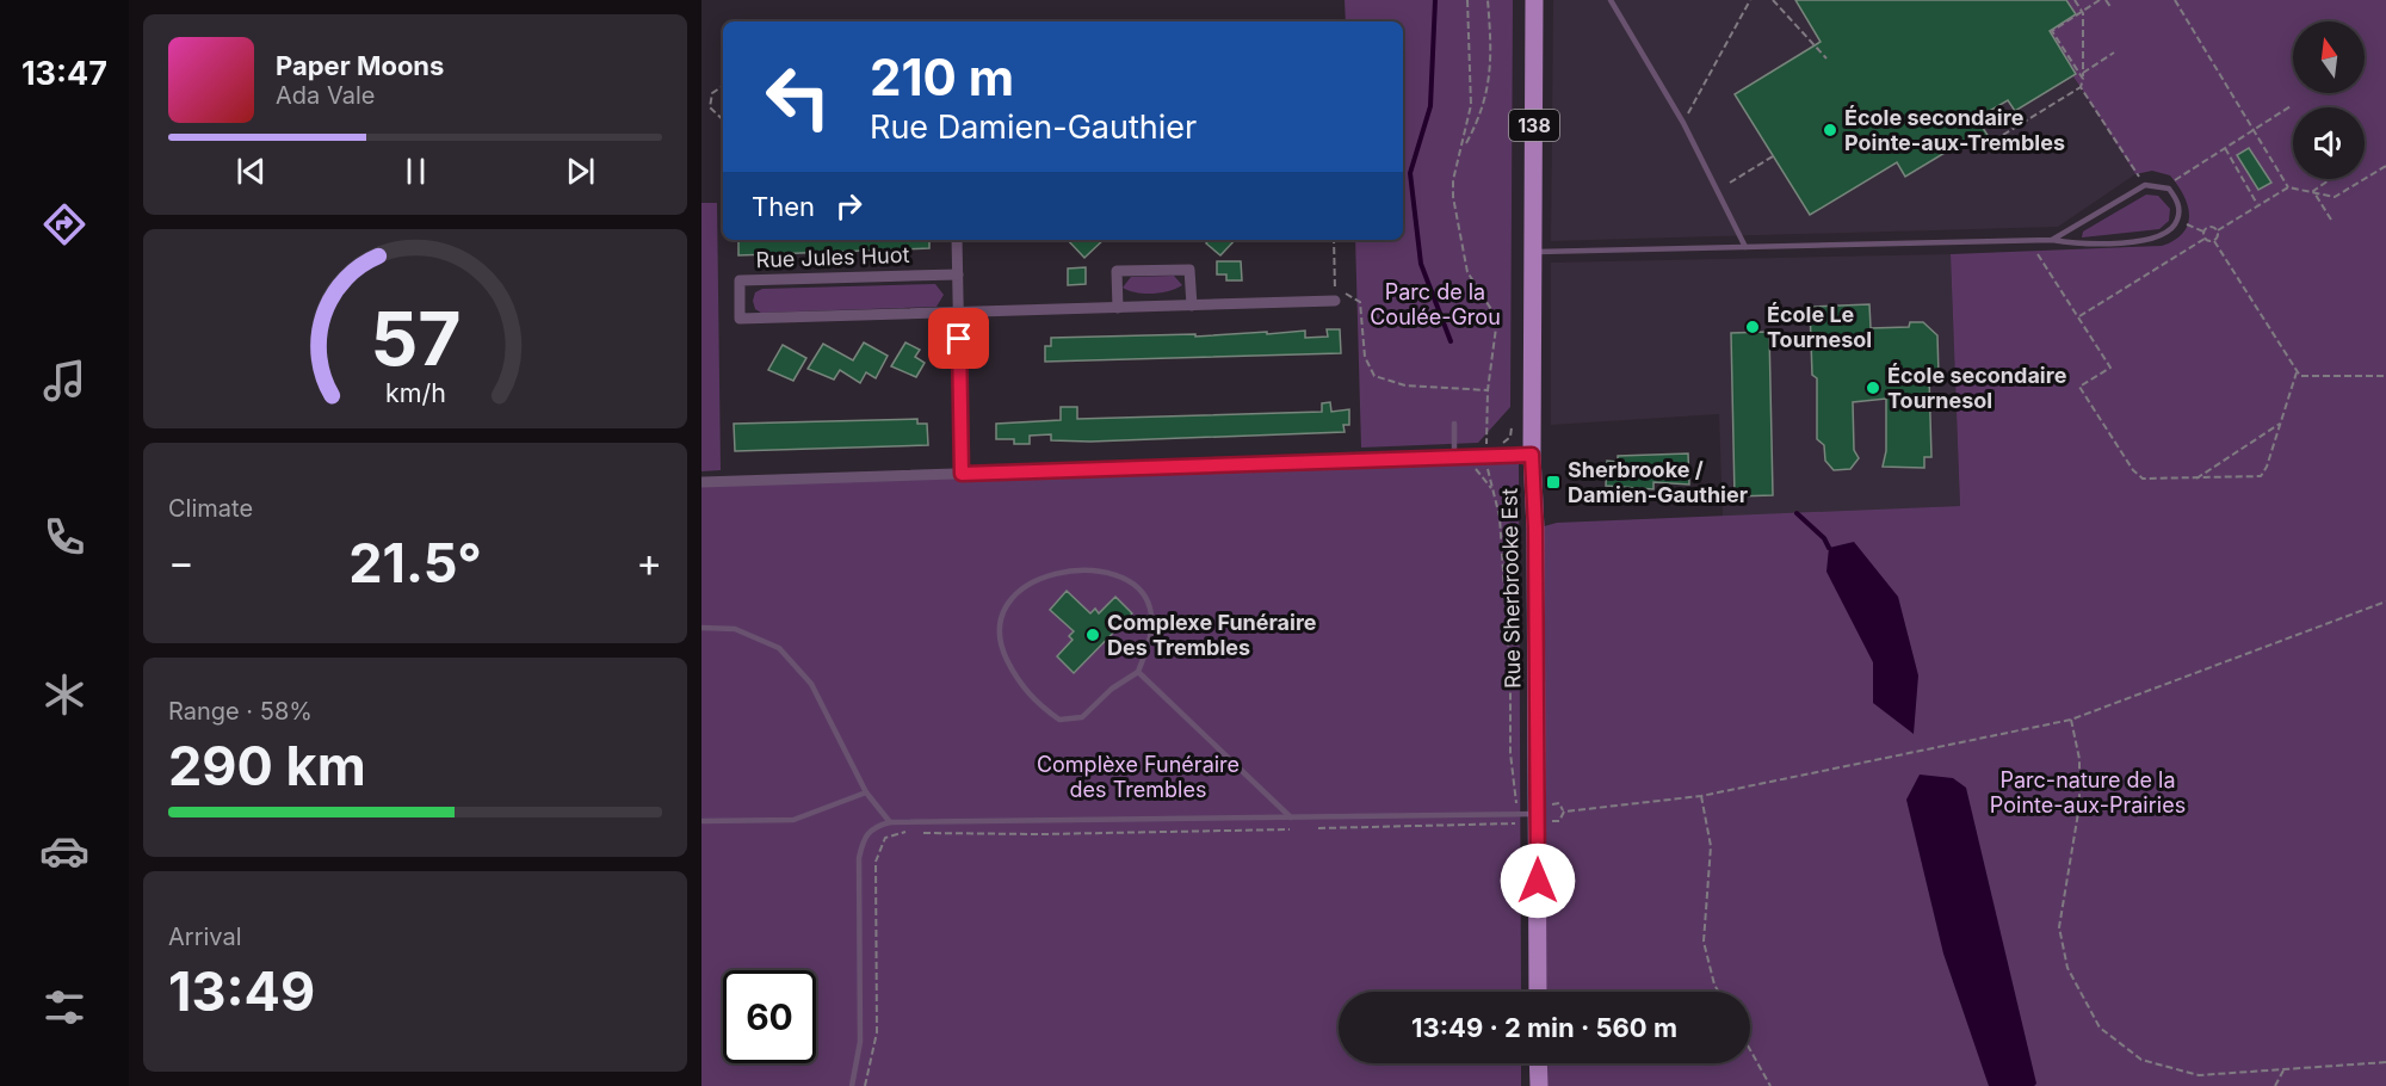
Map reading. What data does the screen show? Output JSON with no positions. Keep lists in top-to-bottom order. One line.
{"streets":{"main road":["138","Rue Sherbrooke Est"],"street":["Rue Jules Huot"]},"parks":["Parc de la Coulée-Grou","Complèxe Funéraire des Trembles","Parc-nature de la Pointe-aux-Prairies"],"places":{"other":["École secondaire Pointe-aux-Trembles","École Le Tournesol","École secondaire Tournesol","Complexe Funéraire Des Trembles"],"transit":["Sherbrooke / Damien-Gauthier"]},"north":"top","page":{"tabs":"13:47","turn":["210 m","Rue Damien-Gauthier"],"song":["Paper Moons","Ada Vale"],"then":"Then","tile":["Climate",["Range · 58%","290 km"],["Arrival","13:49"]],"heat":["−","21.5°","+"],"limit":"60","trip":"13:49 · 2 min · 560 m","gauge":["57","km/h"]}}
